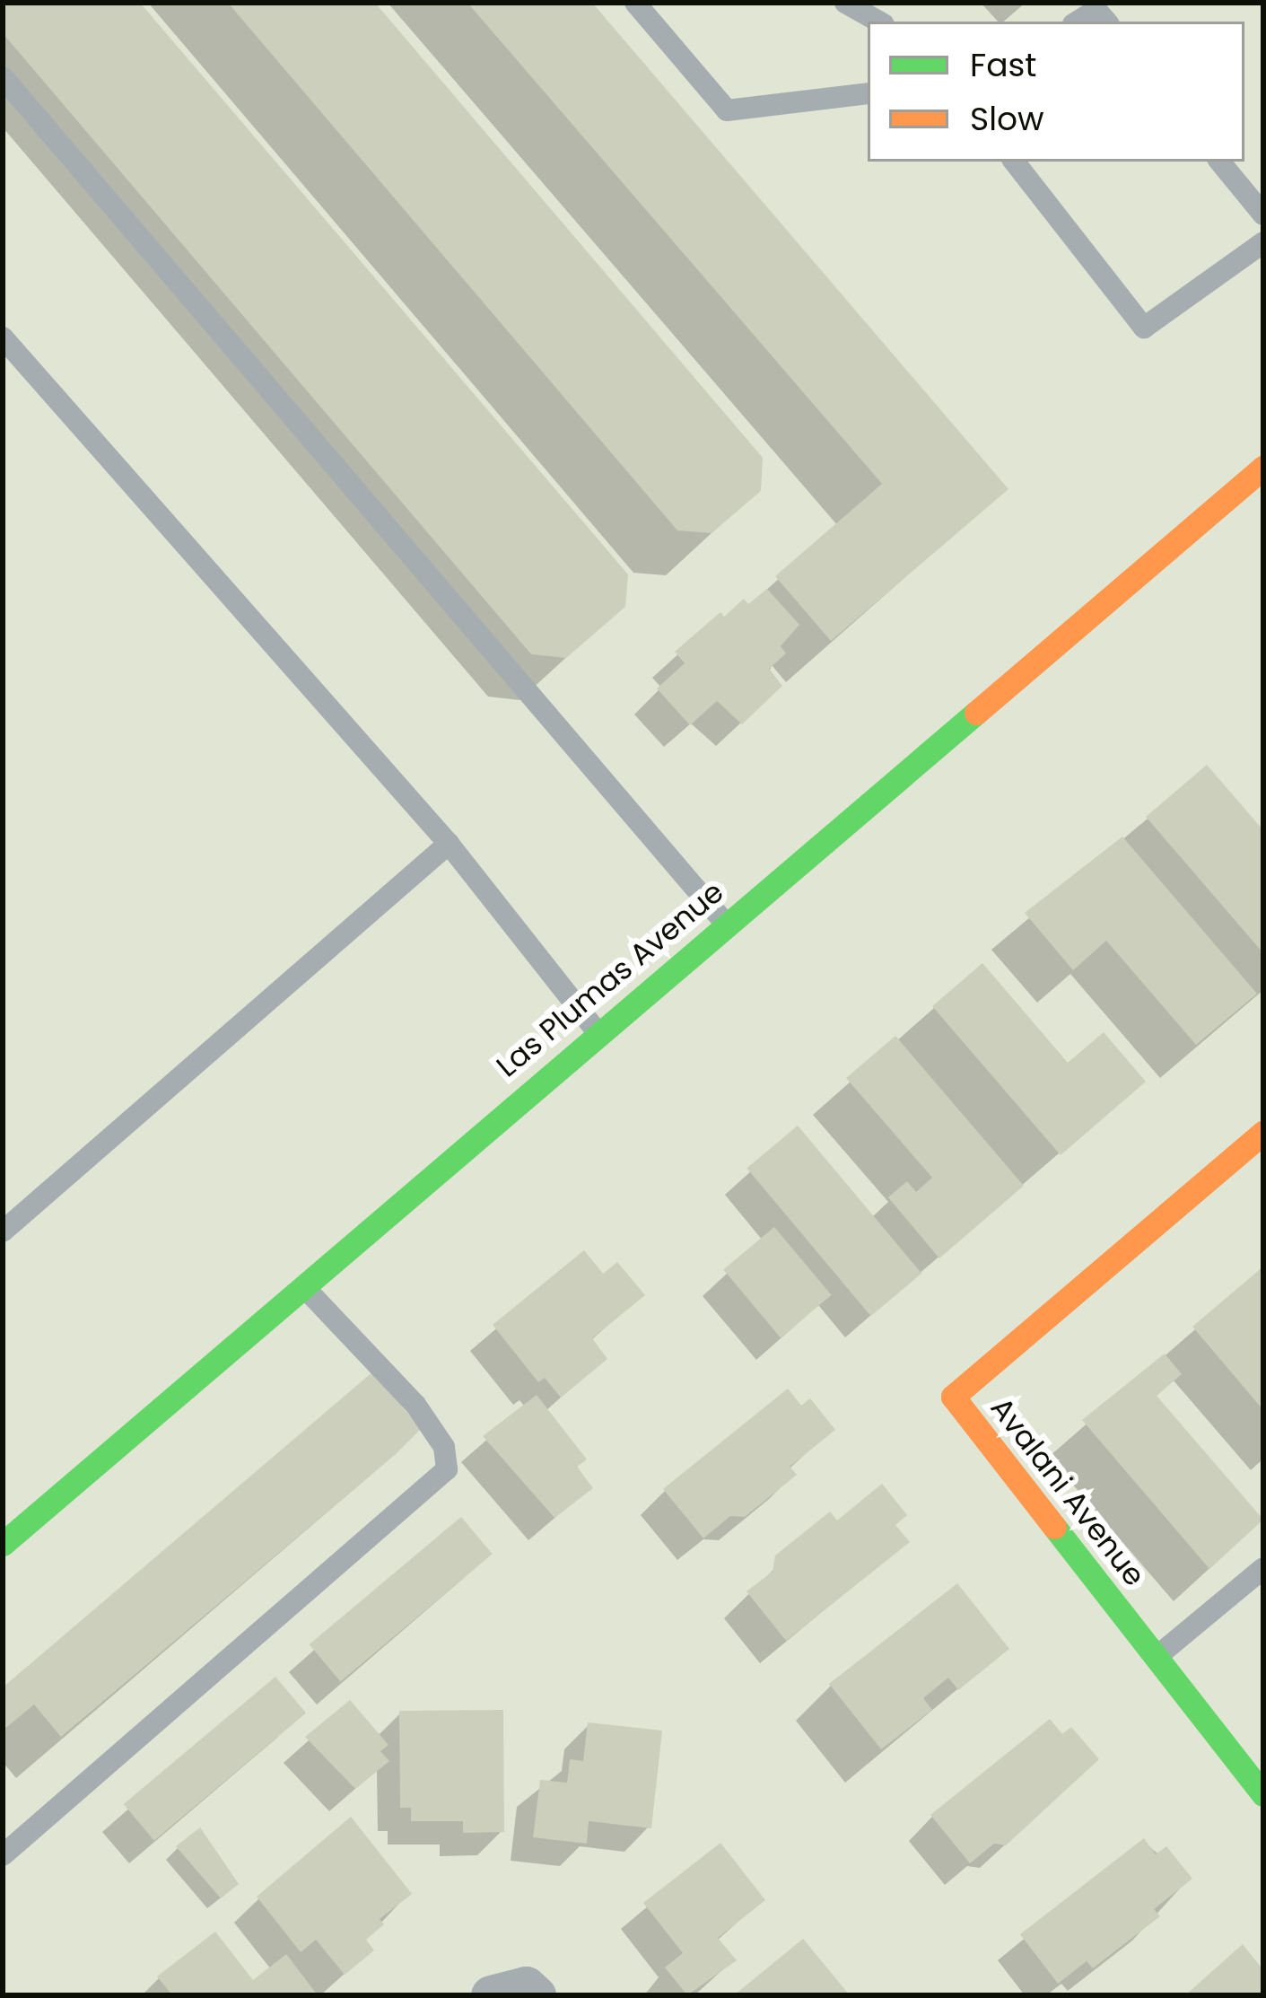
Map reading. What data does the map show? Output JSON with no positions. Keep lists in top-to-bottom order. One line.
{"streets":{"street":["Las Plumas Avenue","Avalani Avenue"]},"legend":["Fast","Slow"]}
